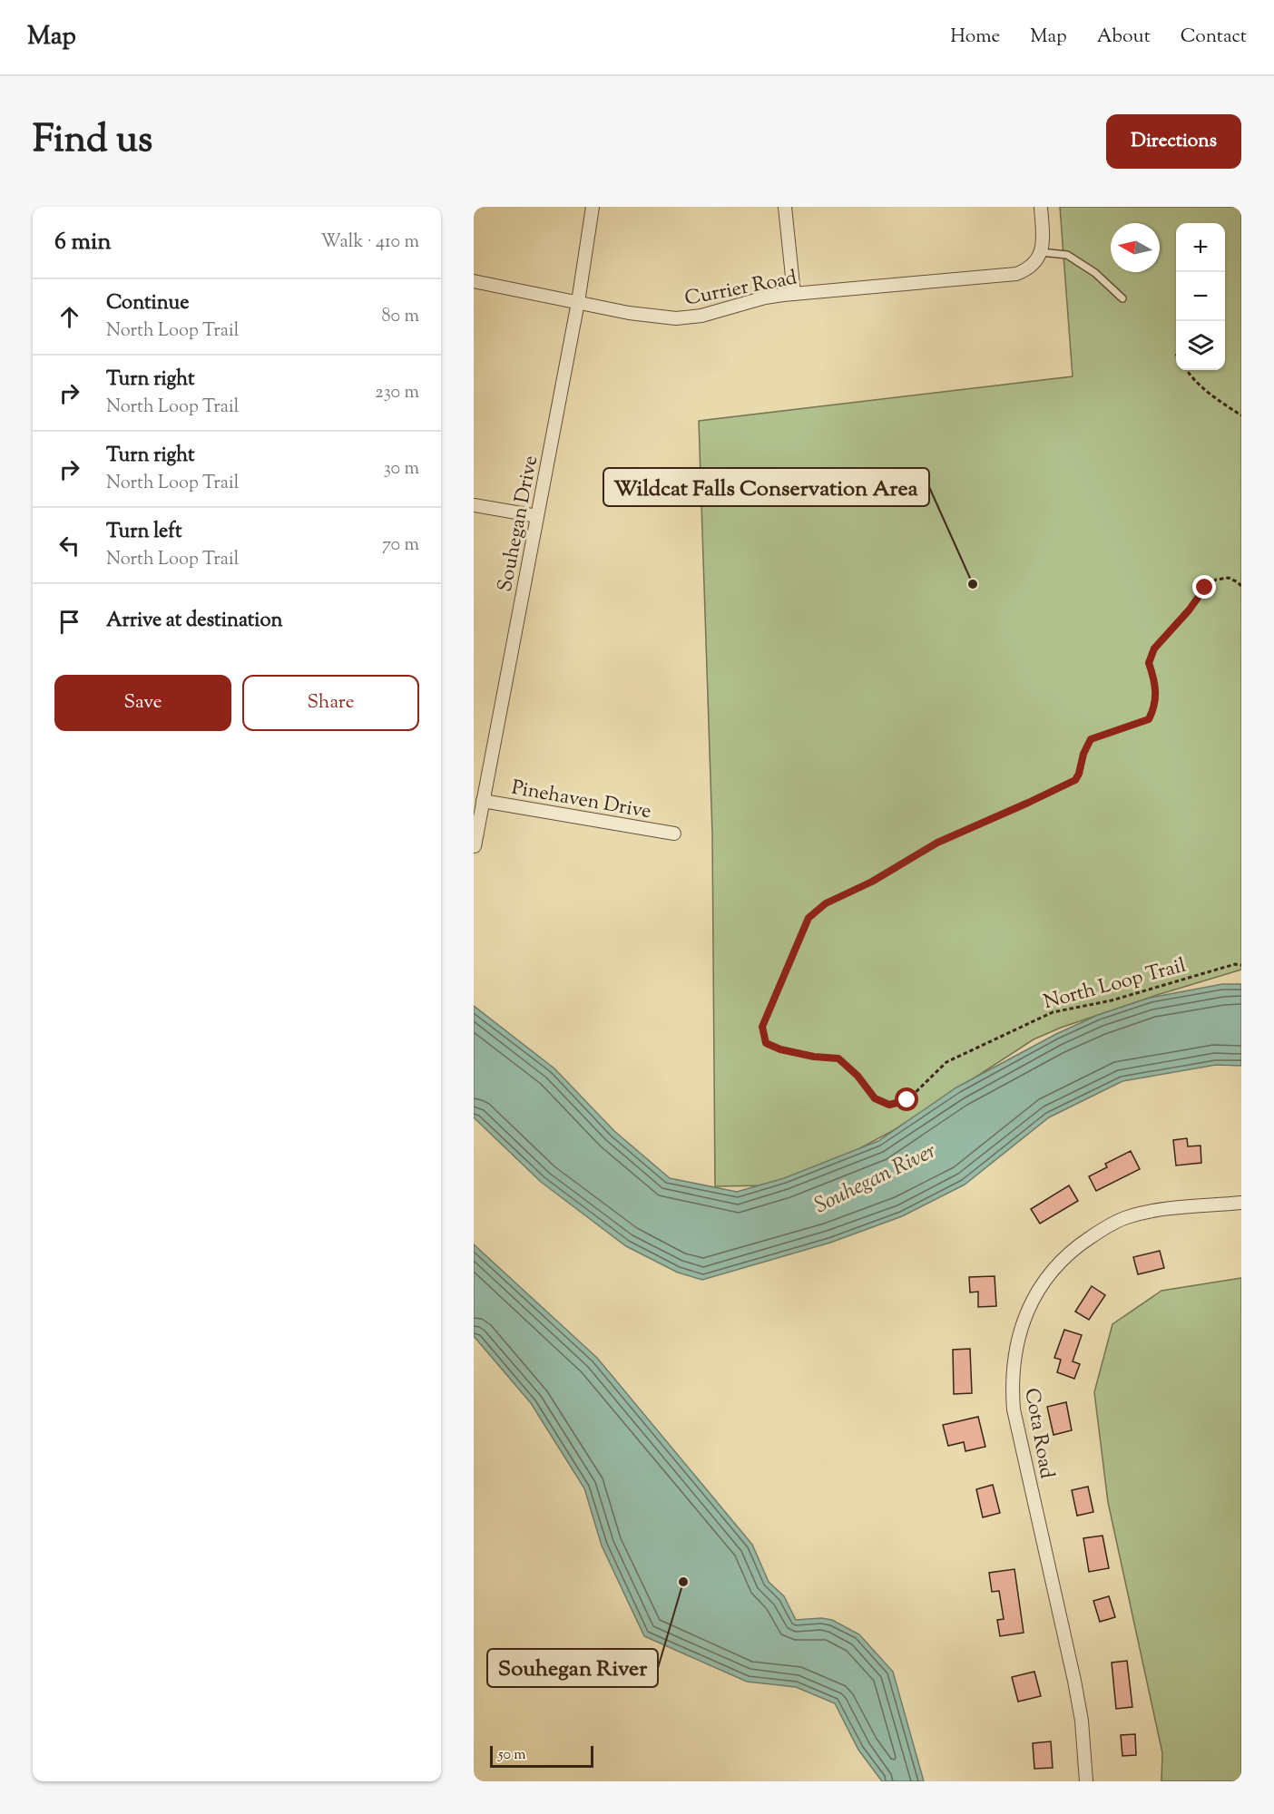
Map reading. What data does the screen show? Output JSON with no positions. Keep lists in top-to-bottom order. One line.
{"streets":{"street":["Currier Road","Souhegan Drive","Pinehaven Drive","Cota Road"],"path":["North Loop Trail"]},"crossings":[["Currier Road","Souhegan Drive"],["Souhegan Drive","Pinehaven Drive"]],"water":["Souhegan River"],"places":["Wildcat Falls Conservation Area","Souhegan River"],"scale_bar":"50 m","north":"left","page":{"header":"Map","nav":["Home","Map","About","Contact"],"title":"Find us","buttons":["Directions",["Save","Share"]],"heading":["6 min","Walk · 410 m"],"map_buttons":["+","−"],"list":[["Continue","North Loop Trail","80 m"],["Turn right","North Loop Trail","230 m"],["Turn right","North Loop Trail","30 m"],["Turn left","North Loop Trail","70 m"],"Arrive at destination"],"scale":"50 m"}}
